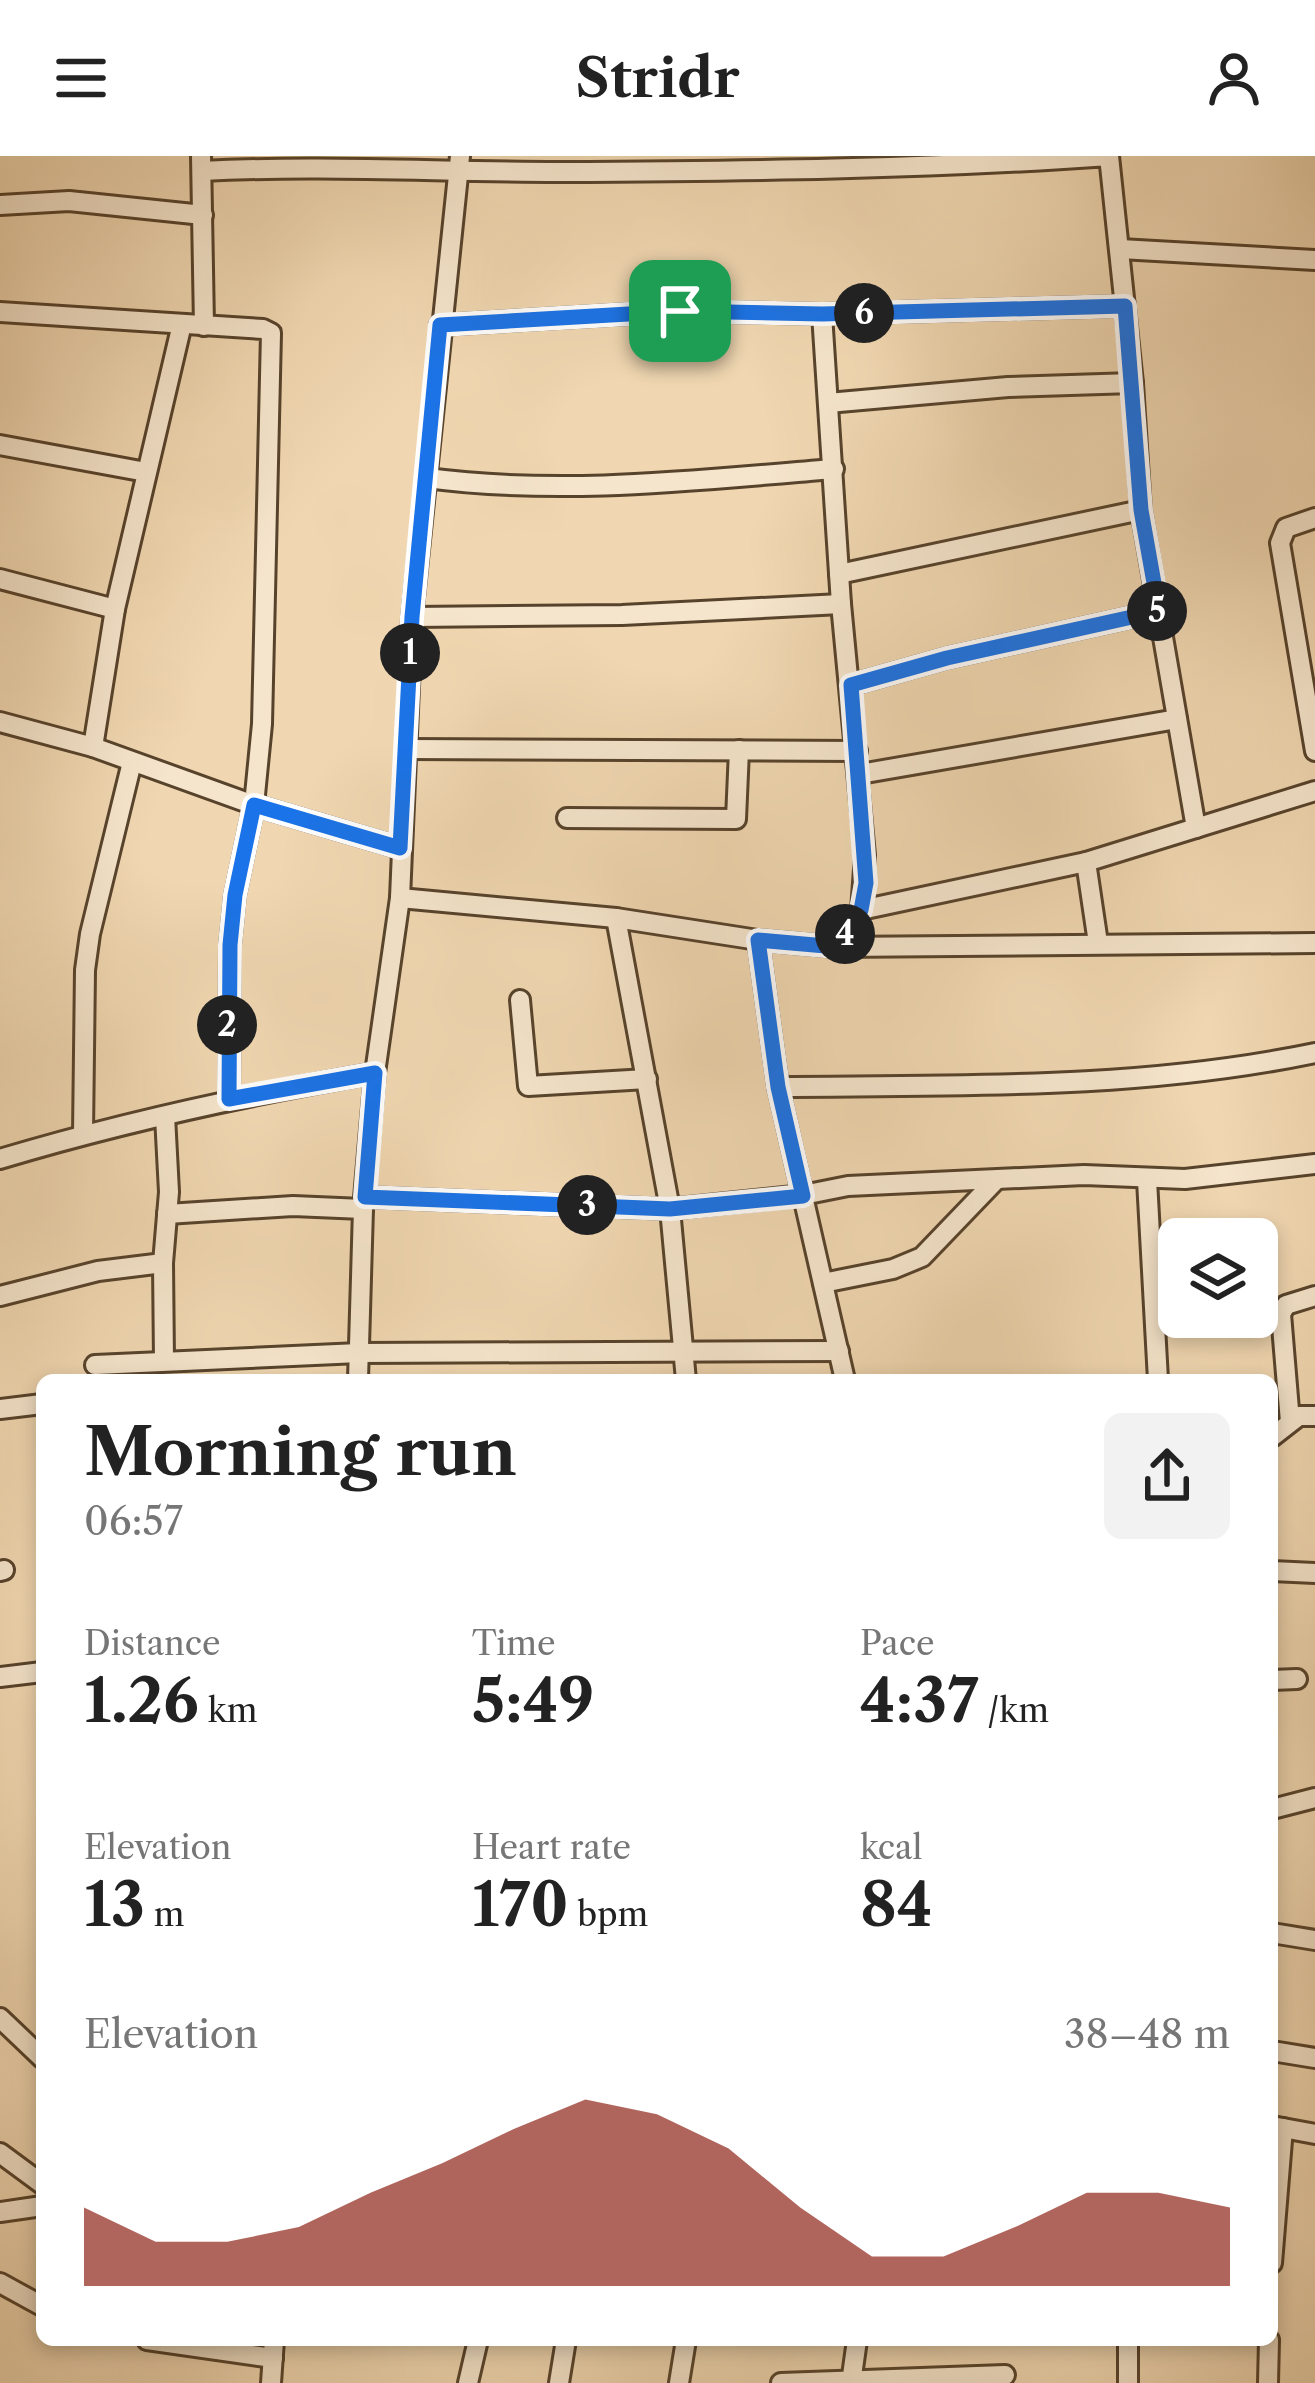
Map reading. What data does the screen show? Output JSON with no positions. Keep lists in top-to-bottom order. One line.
{"page":{"header":"Stridr","pins":["6","5","1","4","2","3"],"heading":["Morning run","06:57"],"stats":[["Distance","1.26 km"],["Time","5:49"],["Pace","4:37 /km"],["Elevation","13 m"],["Heart rate","170 bpm"],["kcal","84"]],"chart":["Elevation","38–48 m"]}}
